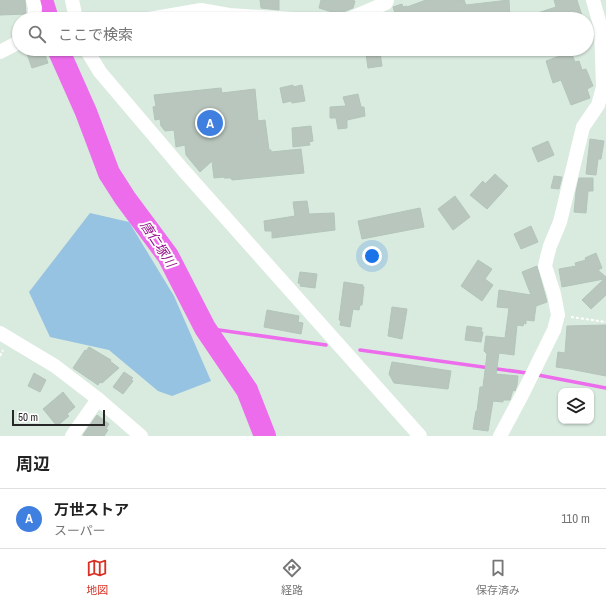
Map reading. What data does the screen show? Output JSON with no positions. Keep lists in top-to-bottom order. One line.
{"water":["唐仁塚川"],"scale_bar":"50 m","page":{"search":"ここで検索","pins":"A","scale":"50 m","heading":"周辺","list":[{"mark":"A","name":"万世ストア","note":"スーパー","value":"110 m"}],"nav":["地図","経路","保存済み"]}}
